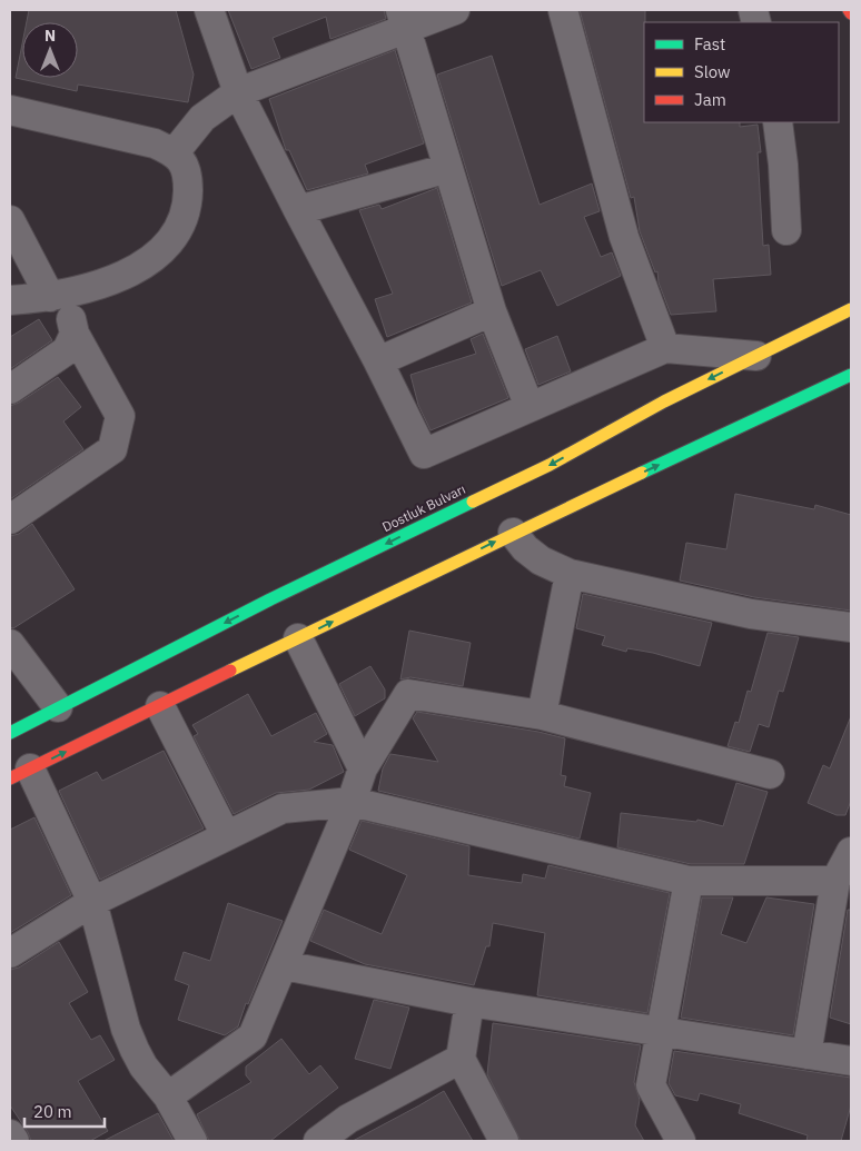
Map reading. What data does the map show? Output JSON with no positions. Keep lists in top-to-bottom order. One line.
{"streets":{"main road":["Dostluk Bulvarı"]},"legend":["Fast","Slow","Jam"],"scale_bar":"20 m","north":"top"}
